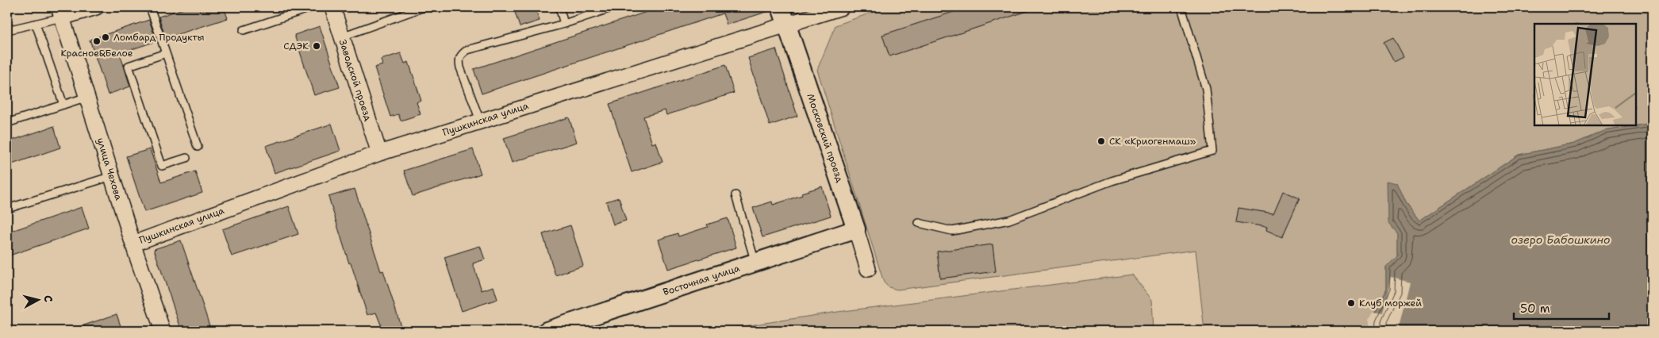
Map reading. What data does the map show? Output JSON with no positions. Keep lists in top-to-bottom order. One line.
{"streets":{"street":["Заводской проезд","Пушкинская улица","Московский проезд","улица Чехова","Восточная улица"]},"crossings":[["Заводской проезд","Пушкинская улица"],["Пушкинская улица","Московский проезд"],["Пушкинская улица","улица Чехова"],["Московский проезд","Восточная улица"]],"water":["озеро Бабошкино"],"places":["Ломбард Продукты","Красное&Белое","СДЭК","СК «Криогенмаш»","Клуб моржей"],"scale_bar":"50 m","north":"right"}
